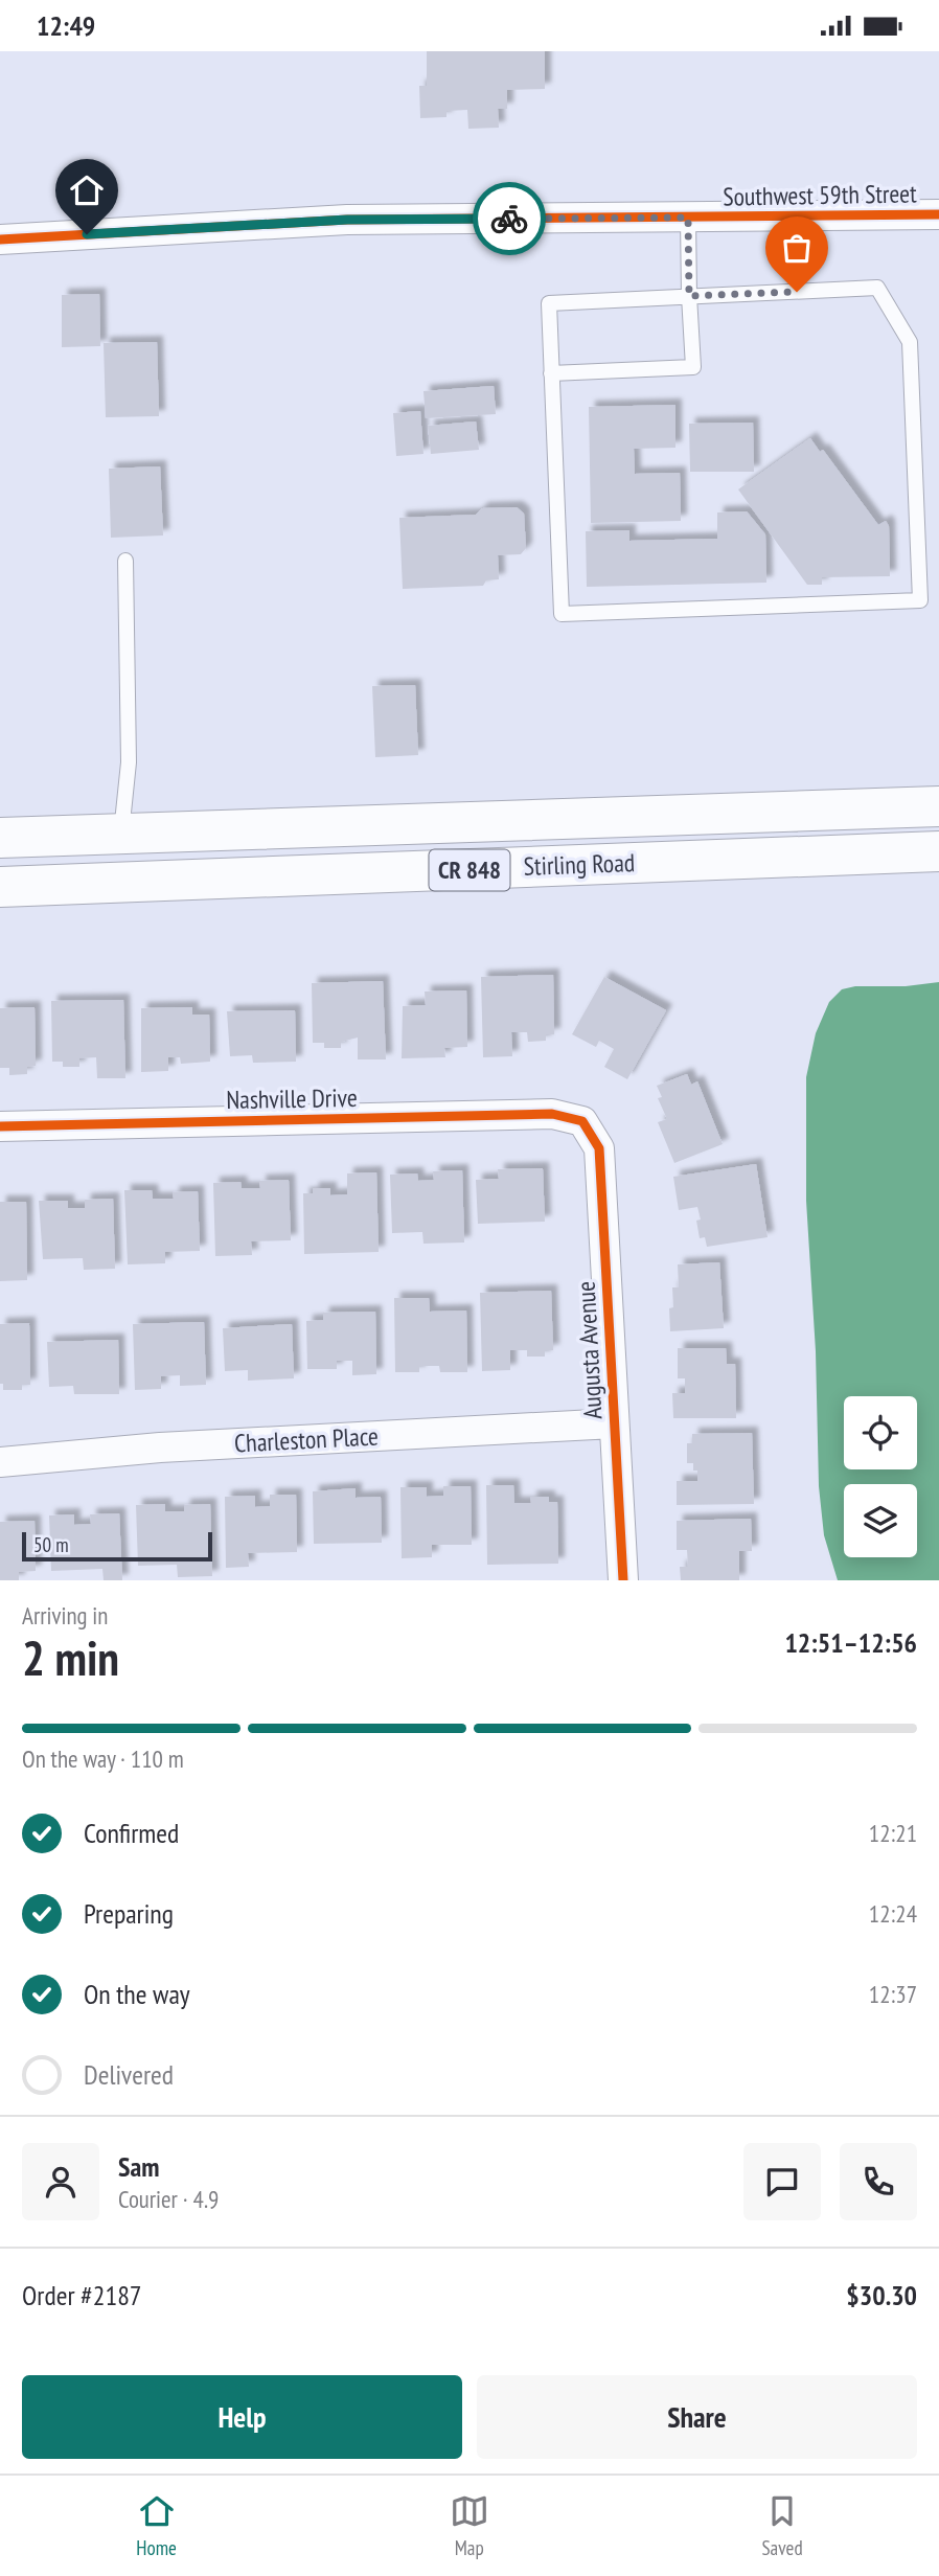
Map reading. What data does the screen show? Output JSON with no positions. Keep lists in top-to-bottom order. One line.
{"streets":{"main road":["Stirling Road","CR 848"],"street":["Southwest 59th Street","Nashville Drive","Augusta Avenue","Charleston Place"]},"crossings":[["Nashville Drive","Augusta Avenue"],["Augusta Avenue","Charleston Place"]],"scale_bar":"50 m","page":{"status":"12:49","scale":"50 m","heading":["2 min","Arriving in","12:51–12:56"],"panel":["Sam","Courier · 4.9","Order #2187","$30.30"],"bar":"On the way · 110 m","list":[["Confirmed","12:21"],["Preparing","12:24"],["On the way","12:37"],"Delivered"],"buttons":["Help","Share"],"tabs":["Home","Map","Saved"]}}
